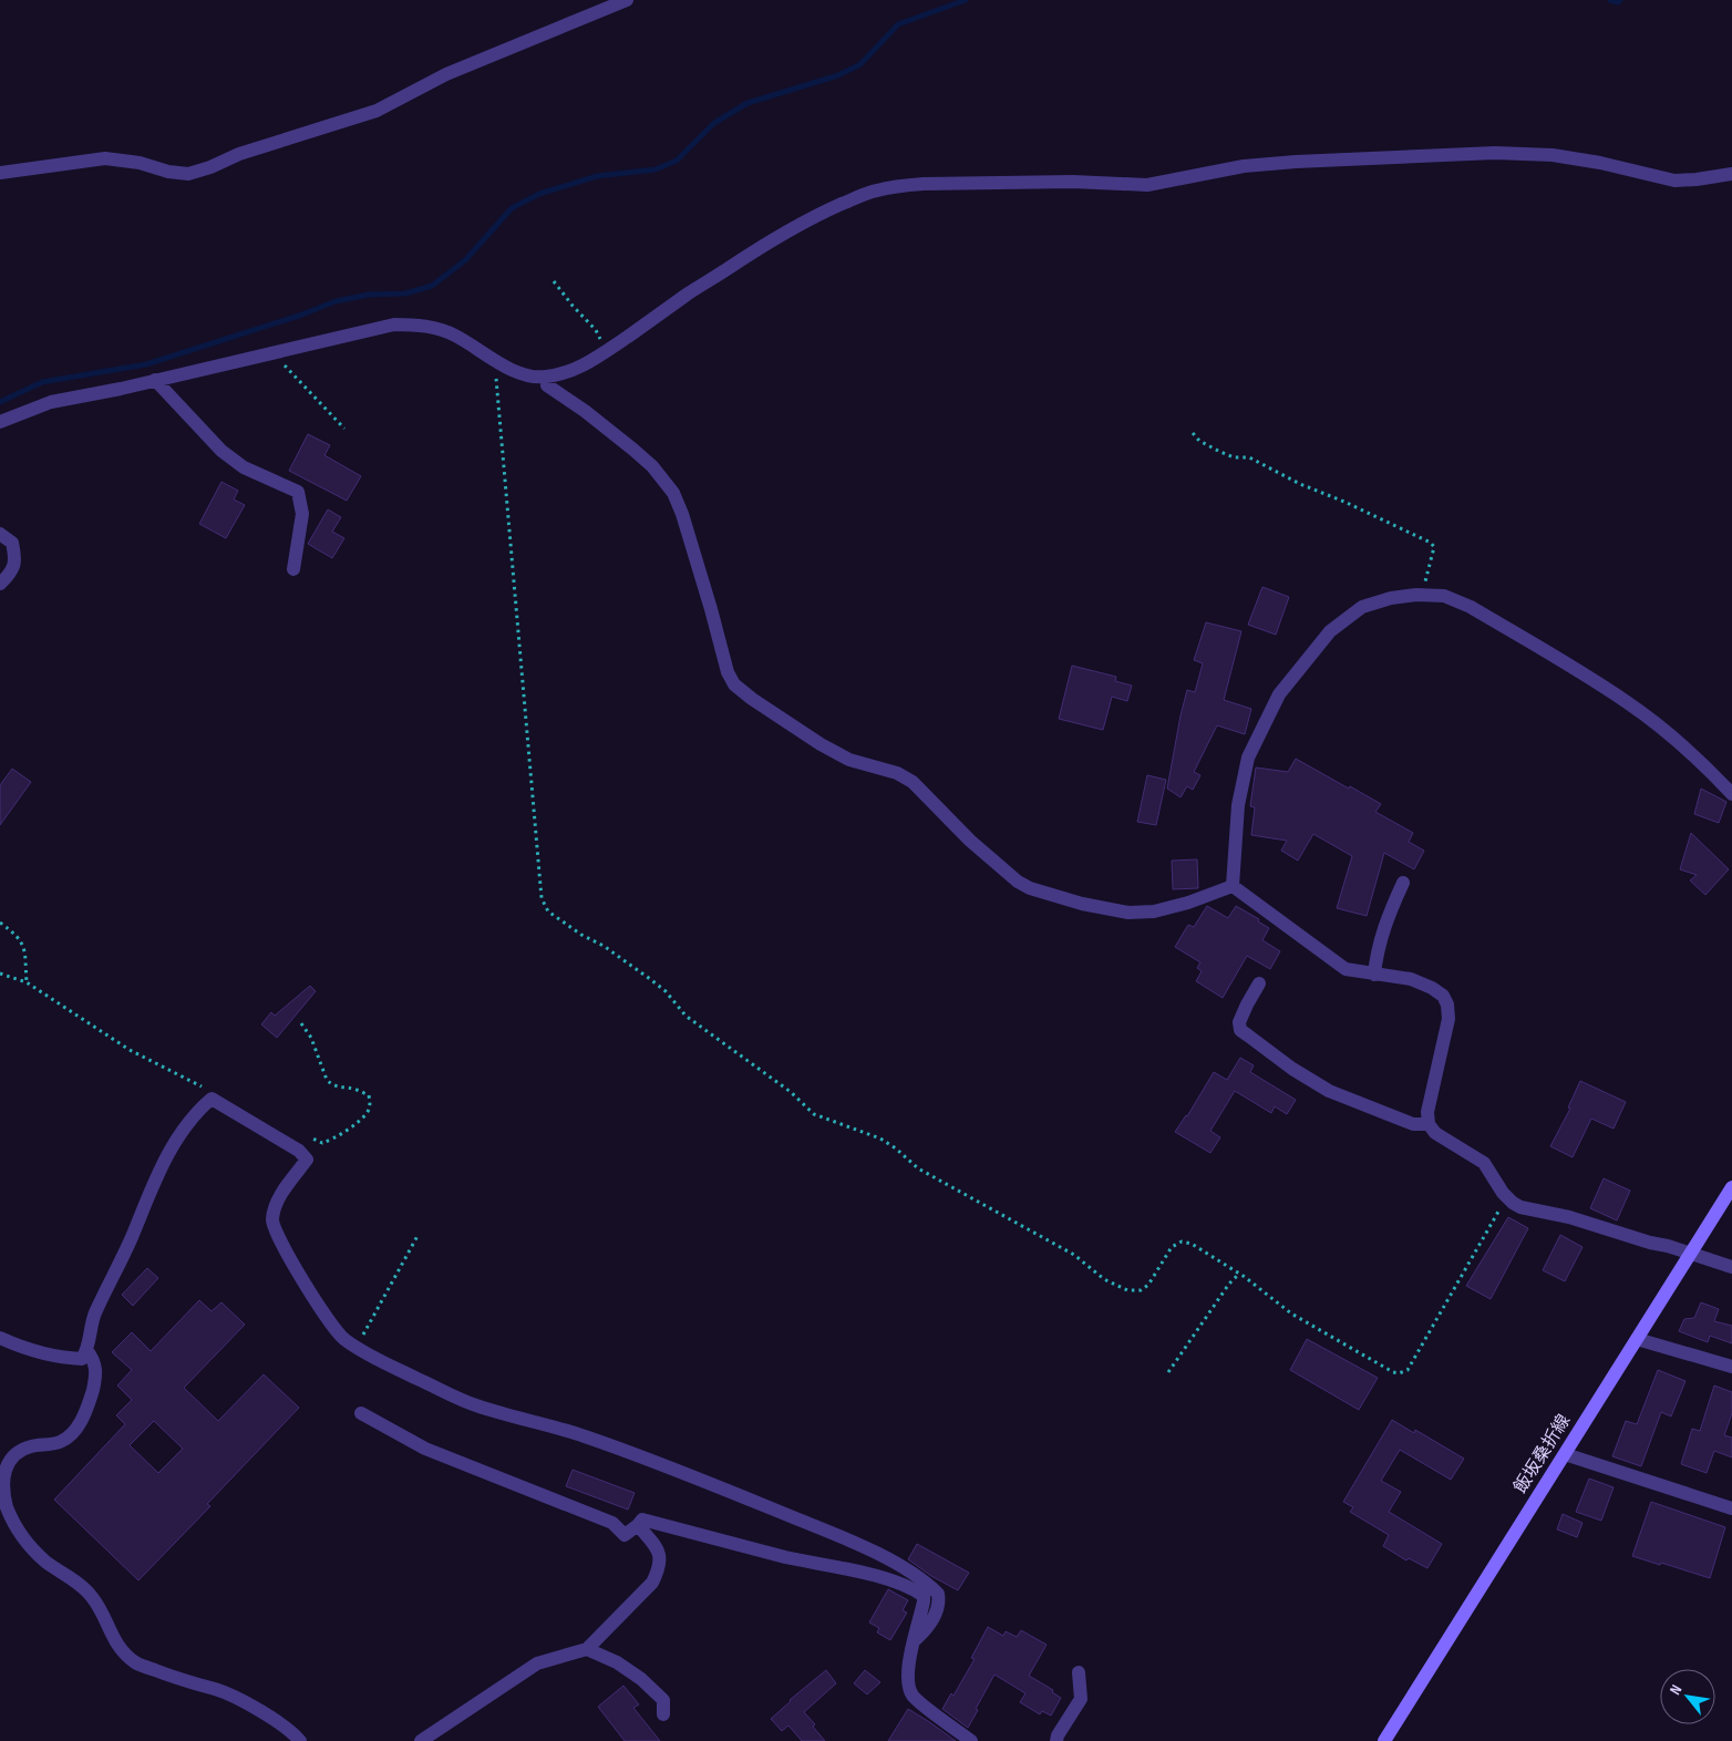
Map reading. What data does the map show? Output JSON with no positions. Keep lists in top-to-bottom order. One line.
{"streets":{"main road":["飯坂桑折線"]},"north":"top left"}
